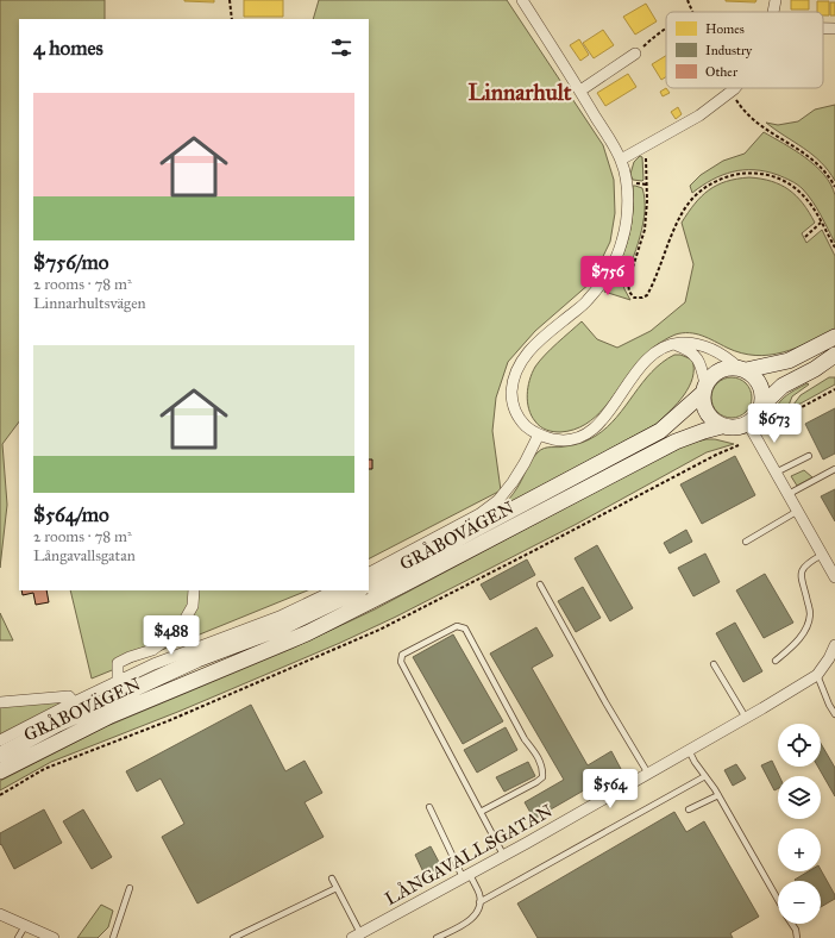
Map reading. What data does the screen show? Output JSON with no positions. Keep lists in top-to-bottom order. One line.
{"streets":{"main road":["GRÅBOVÄGEN"],"street":["LÅNGAVALLSGATAN"]},"districts":["Linnarhult"],"legend":["Homes","Industry","Other"],"page":{"heading":"4 homes","list":[{"name":"$756/mo","note":"2 rooms · 78 m² · Linnarhultsvägen"},{"name":"$564/mo","note":"2 rooms · 78 m² · Långavallsgatan"}],"price":["$756","$673","$488","$564"],"map_buttons":["+","−"]}}
